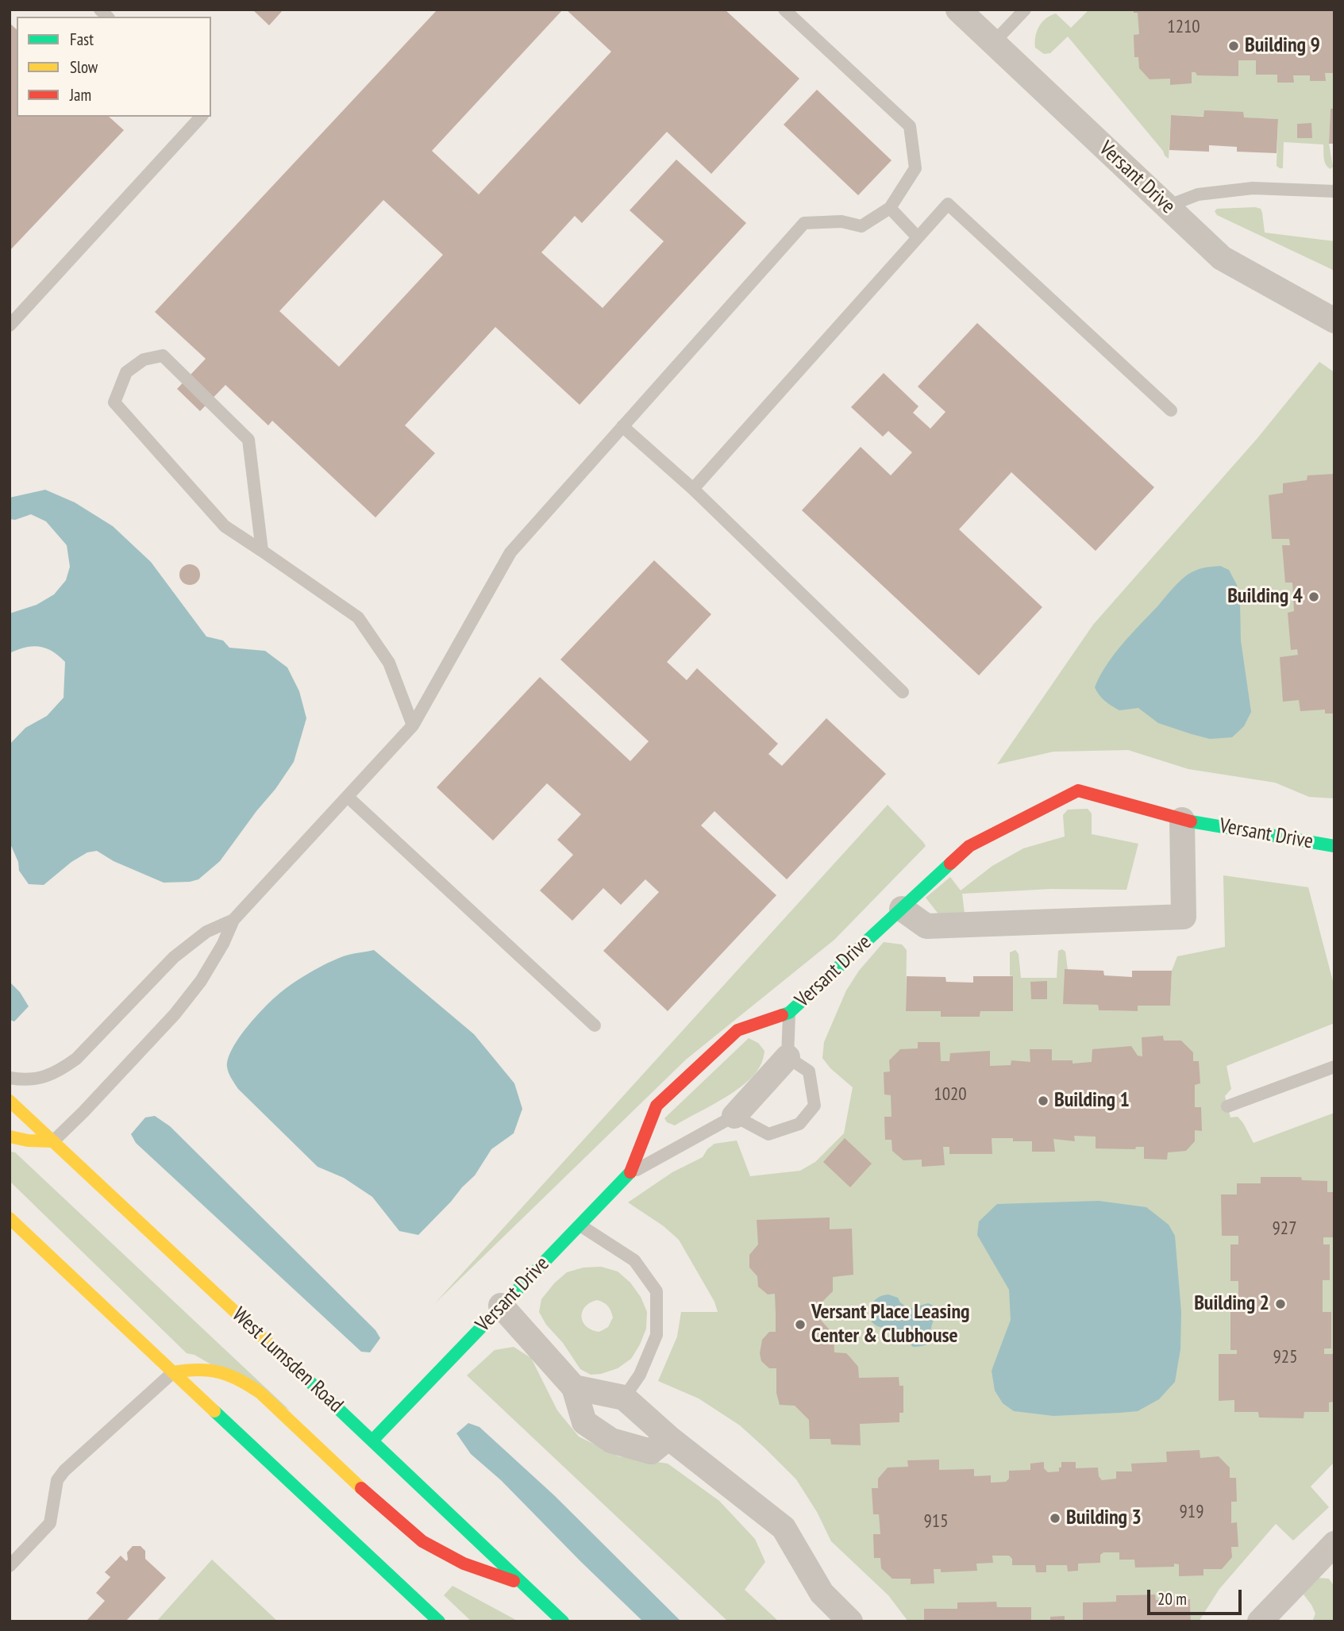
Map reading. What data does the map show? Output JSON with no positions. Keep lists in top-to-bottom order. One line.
{"streets":{"main road":["Versant Drive","West Lumsden Road"]},"crossings":[["Versant Drive","West Lumsden Road"]],"places":["Building 9","Building 4","Building 1","Building 2","Versant Place Leasing Center & Clubhouse","Building 3"],"house_numbers":["1210","1020","927","925","919","915"],"legend":["Fast","Slow","Jam"],"scale_bar":"20 m"}
